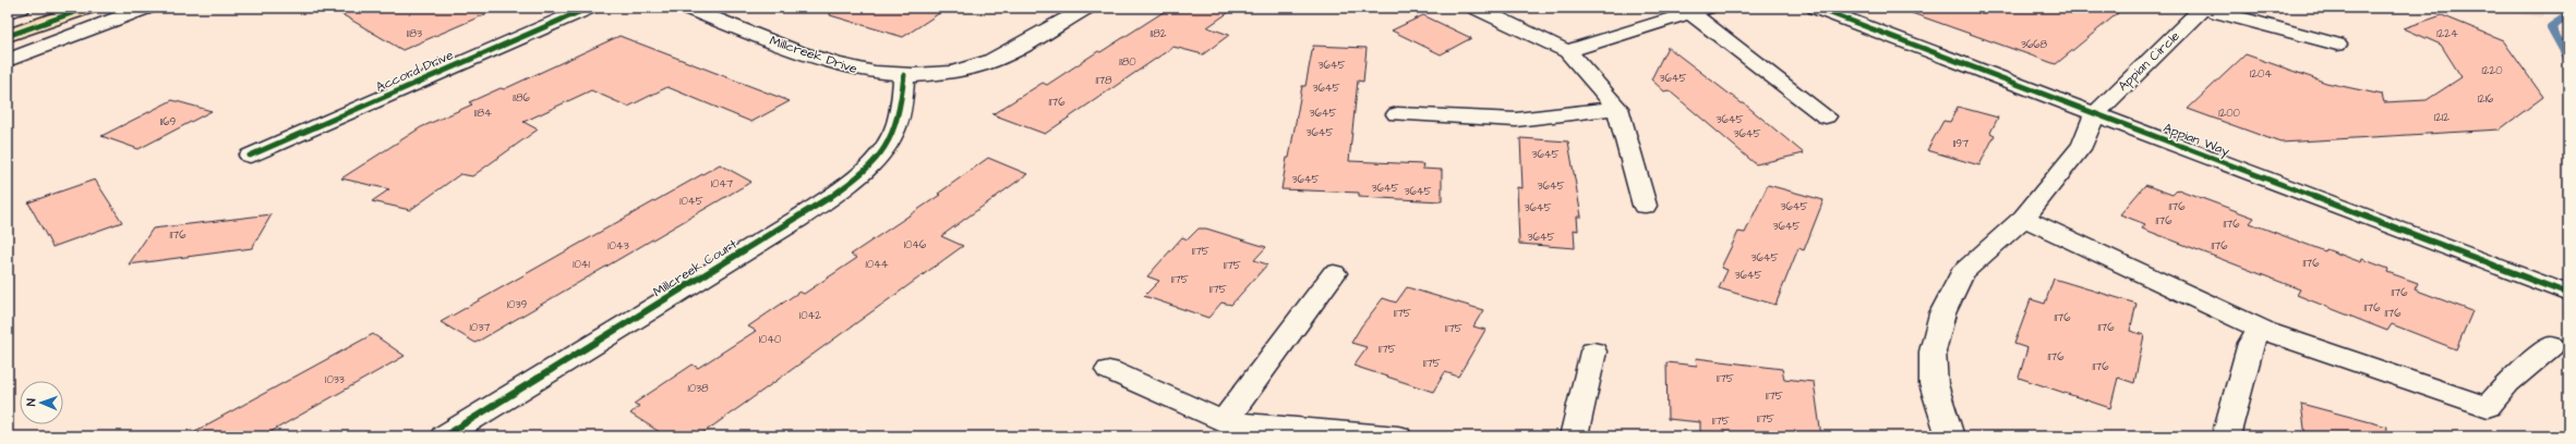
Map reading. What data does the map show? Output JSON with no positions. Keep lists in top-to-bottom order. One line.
{"streets":{"street":["Millcreek Drive","Appian Circle","Accord Drive","Appian Way","Millcreek Court"]},"crossings":[["Millcreek Drive","Millcreek Court"],["Appian Circle","Appian Way"]],"house_numbers":["1183","1182","1224","3668","1180","3645","1220","1204","3645","1178","3645","1186","1216","1176","1184","3645","1200","1212","3645","1169","3645","3645","1197","3645","3645","1047","3645","3645","3645","1045","3645","1176","3645","1176","1176","3645","1176","3645","1046","1043","1176","1175","3645","1176","1041","1044","1175","3645","1175","1175","1176","1039","1176","1175","1176","1042","1176","1037","1176","1175","1040","1175","1176","1175","1176","1175","1033","1038","1175","1175","1175"],"north":"left"}
